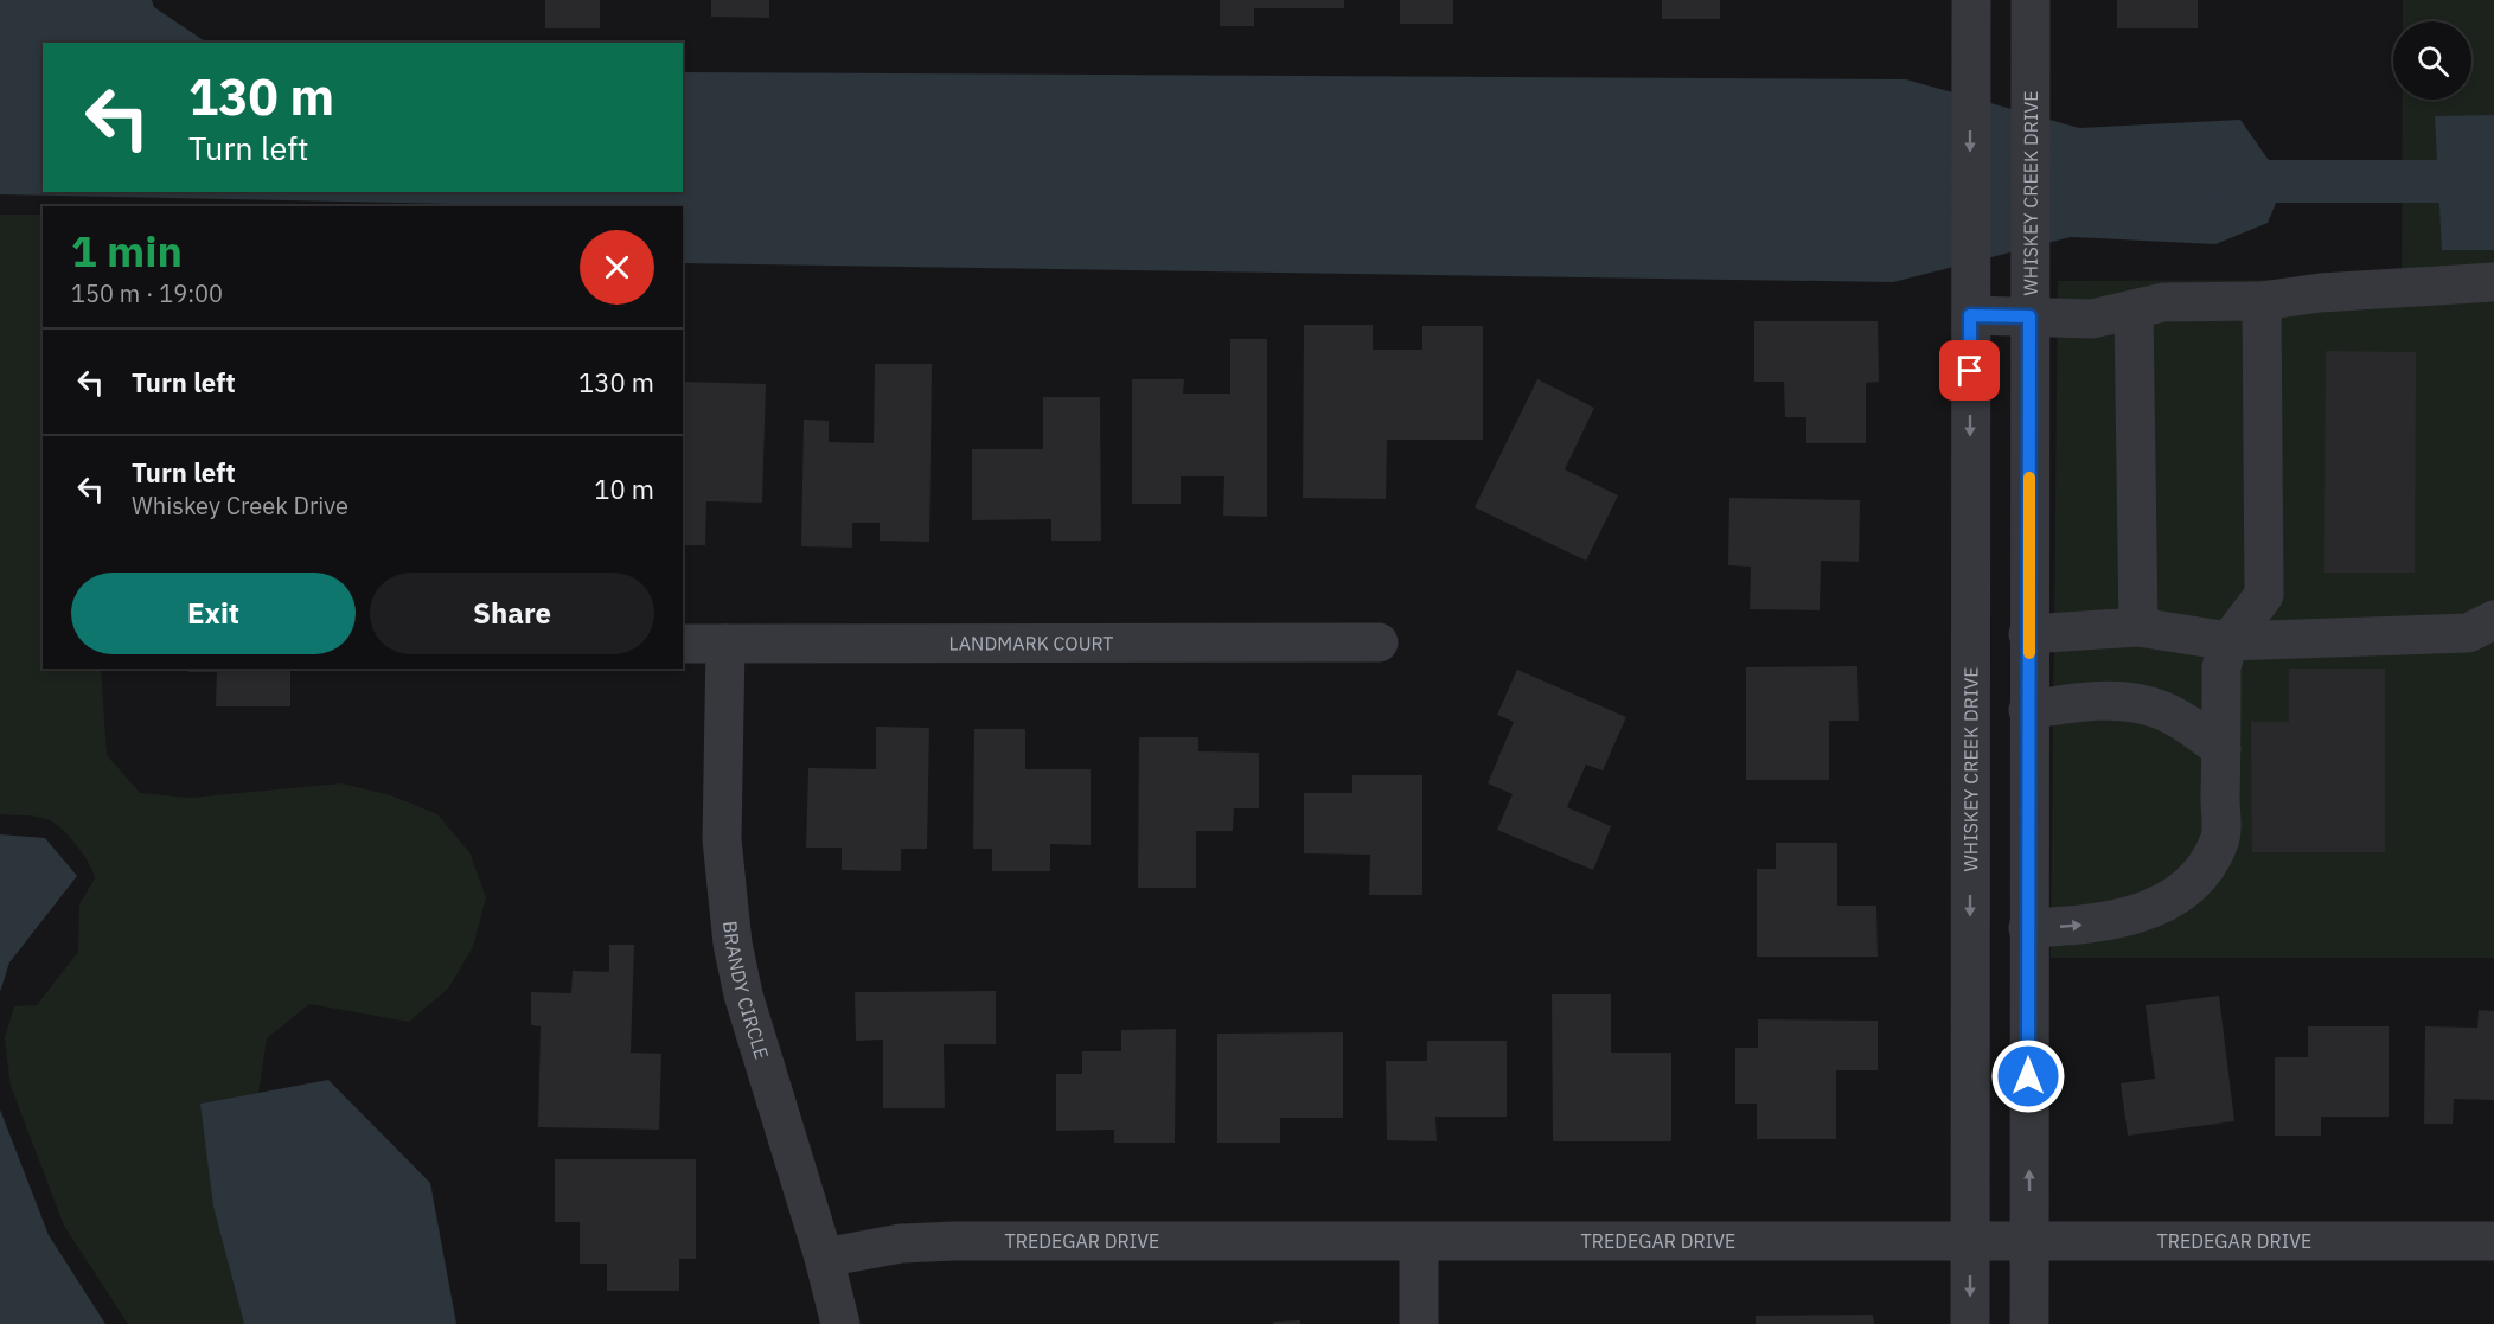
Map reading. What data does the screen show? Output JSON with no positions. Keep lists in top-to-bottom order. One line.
{"streets":{"street":["WHISKEY CREEK DRIVE","LANDMARK COURT","BRANDY CIRCLE","TREDEGAR DRIVE"]},"crossings":[["WHISKEY CREEK DRIVE","TREDEGAR DRIVE"],["LANDMARK COURT","BRANDY CIRCLE"],["BRANDY CIRCLE","TREDEGAR DRIVE"]],"page":{"turn":["130 m","Turn left"],"heading":["1 min","150 m · 19:00"],"list":[{"name":"Turn left","value":"130 m"},{"name":"Turn left","note":"Whiskey Creek Drive","value":"10 m"}],"buttons":["Exit","Share"]}}
